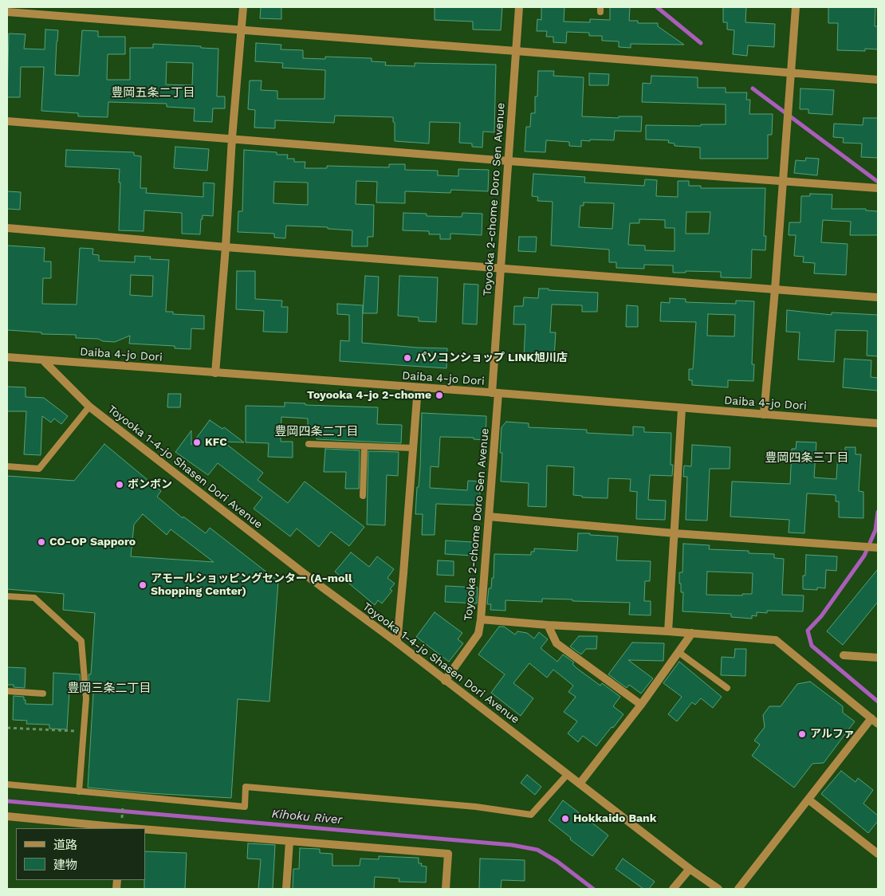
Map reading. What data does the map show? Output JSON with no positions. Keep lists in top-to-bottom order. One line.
{"streets":{"street":["Toyooka 2-chome Doro Sen Avenue","Daiba 4-jo Dori","Toyooka 1-4-jo Shasen Dori Avenue"]},"crossings":[["Toyooka 2-chome Doro Sen Avenue","Daiba 4-jo Dori"],["Toyooka 2-chome Doro Sen Avenue","Toyooka 1-4-jo Shasen Dori Avenue"],["Daiba 4-jo Dori","Toyooka 1-4-jo Shasen Dori Avenue"]],"districts":["豊岡五条二丁目","豊岡四条二丁目","豊岡四条三丁目","豊岡三条二丁目"],"water":["Kihoku River"],"places":["パソコンショップ LINK旭川店","Toyooka 4-jo 2-chome","KFC","ボンボン","CO-OP Sapporo","アモールショッピングセンター (A-moll Shopping Center)","アルファ","Hokkaido Bank"],"legend":["道路","建物"]}
